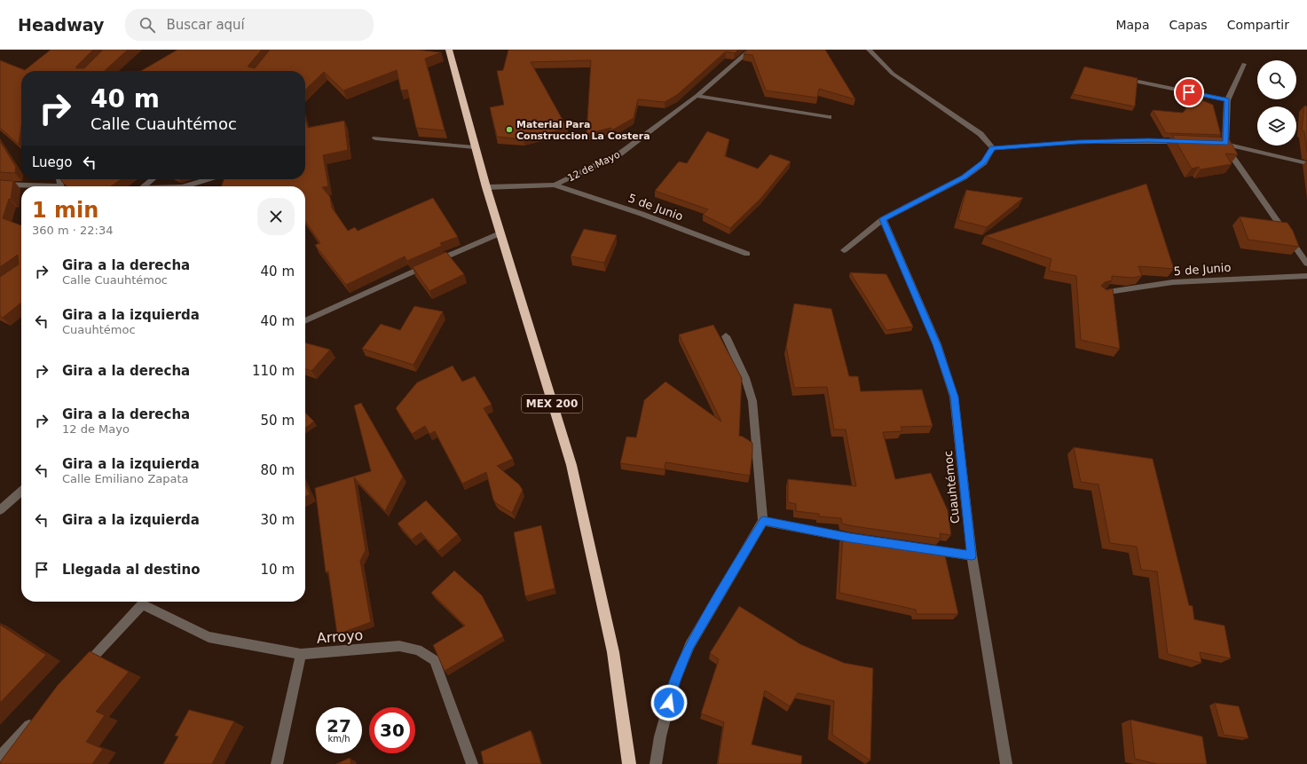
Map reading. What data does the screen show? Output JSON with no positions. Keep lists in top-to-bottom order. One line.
{"streets":{"highway":["MEX 200"],"street":["12 de Mayo","5 de Junio","Cuauhtémoc","Arroyo"]},"crossings":[["12 de Mayo","5 de Junio"],["12 de Mayo","MEX 200"]],"places":["Material Para Construccion La Costera"],"page":{"header":"Headway","search":"Buscar aquí","nav":["Mapa","Capas","Compartir"],"turn":["40 m","Calle Cuauhtémoc"],"then":"Luego","heading":["1 min","360 m · 22:34"],"list":[{"name":"Gira a la derecha","note":"Calle Cuauhtémoc","value":"40 m"},{"name":"Gira a la izquierda","note":"Cuauhtémoc","value":"40 m"},{"name":"Gira a la derecha","value":"110 m"},{"name":"Gira a la derecha","note":"12 de Mayo","value":"50 m"},{"name":"Gira a la izquierda","note":"Calle Emiliano Zapata","value":"80 m"},{"name":"Gira a la izquierda","value":"30 m"},{"name":"Llegada al destino","value":"10 m"}],"speed":"27 km/h","limit":"30"}}
